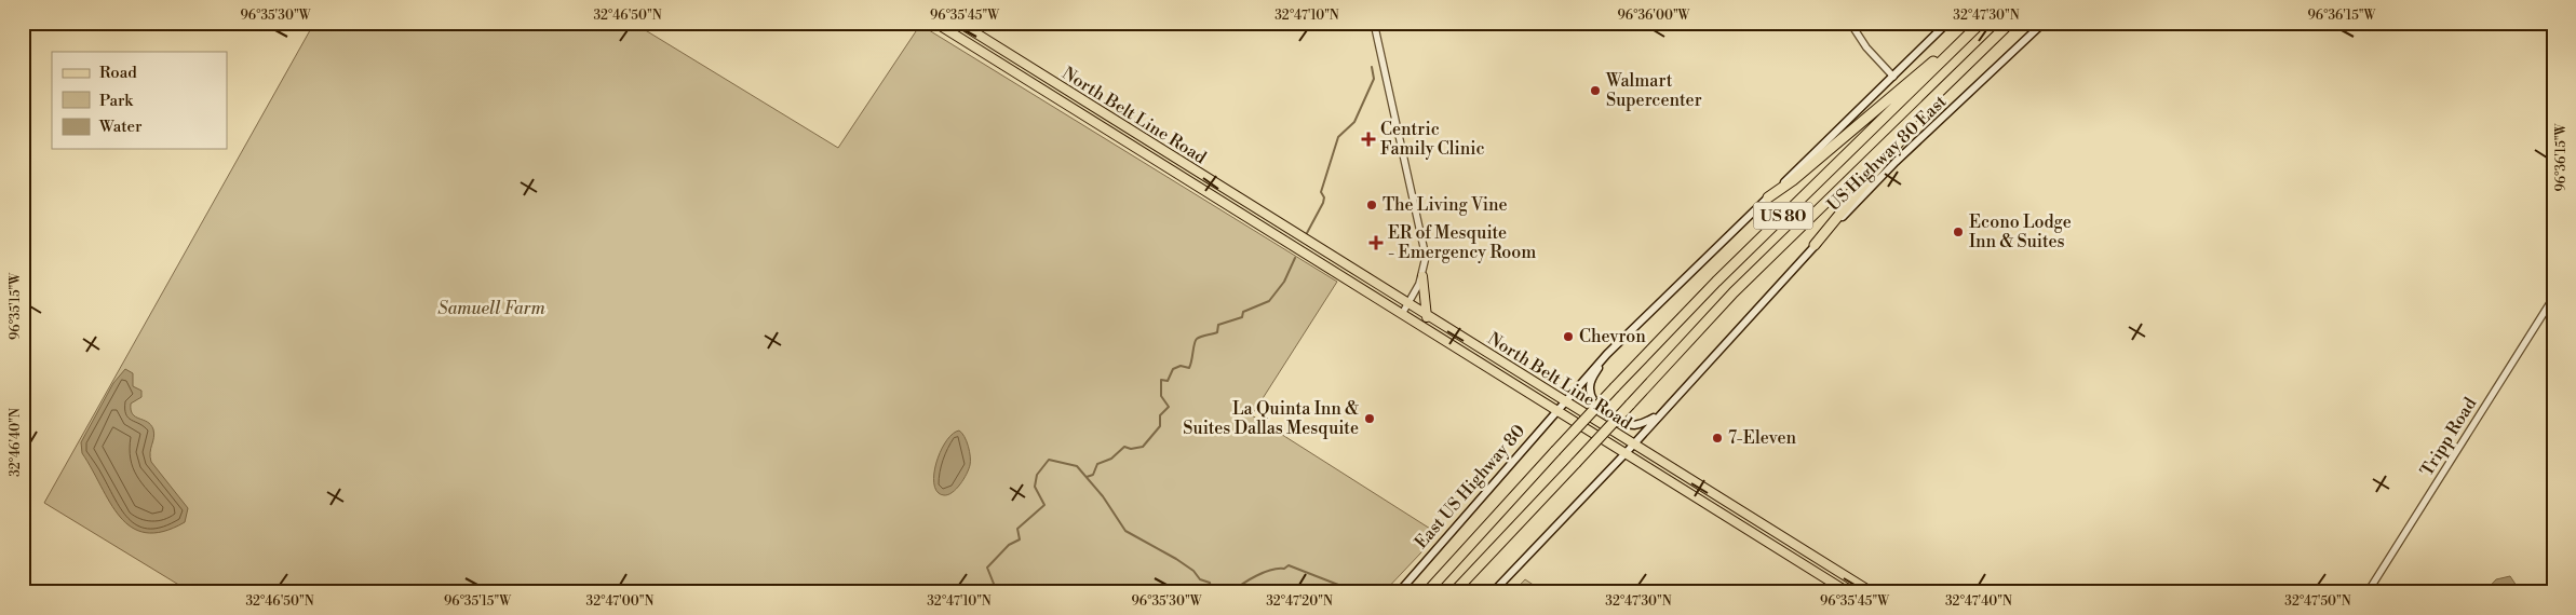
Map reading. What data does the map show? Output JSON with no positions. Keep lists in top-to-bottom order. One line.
{"streets":{"highway":["US 80"],"main road":["North Belt Line Road","US Highway 80 East","East US Highway 80"],"street":["Tripp Road"]},"crossings":[["North Belt Line Road","US Highway 80 East"],["North Belt Line Road","East US Highway 80"]],"parks":["Samuell Farm"],"places":{"other":["Walmart Supercenter","The Living Vine","Econo Lodge Inn & Suites","Chevron","La Quinta Inn & Suites Dallas Mesquite","7-Eleven"],"health":["Centric Family Clinic","ER of Mesquite - Emergency Room"]},"legend":["Road","Park","Water"],"coordinates":["96°35'30\"W","32°46'50\"N","96°35'45\"W","32°47'10\"N","96°36'00\"W","32°47'30\"N","96°36'15\"W","96°35'15\"W","32°46'40\"N","32°47'00\"N","32°47'20\"N","32°47'40\"N","32°47'50\"N"]}
